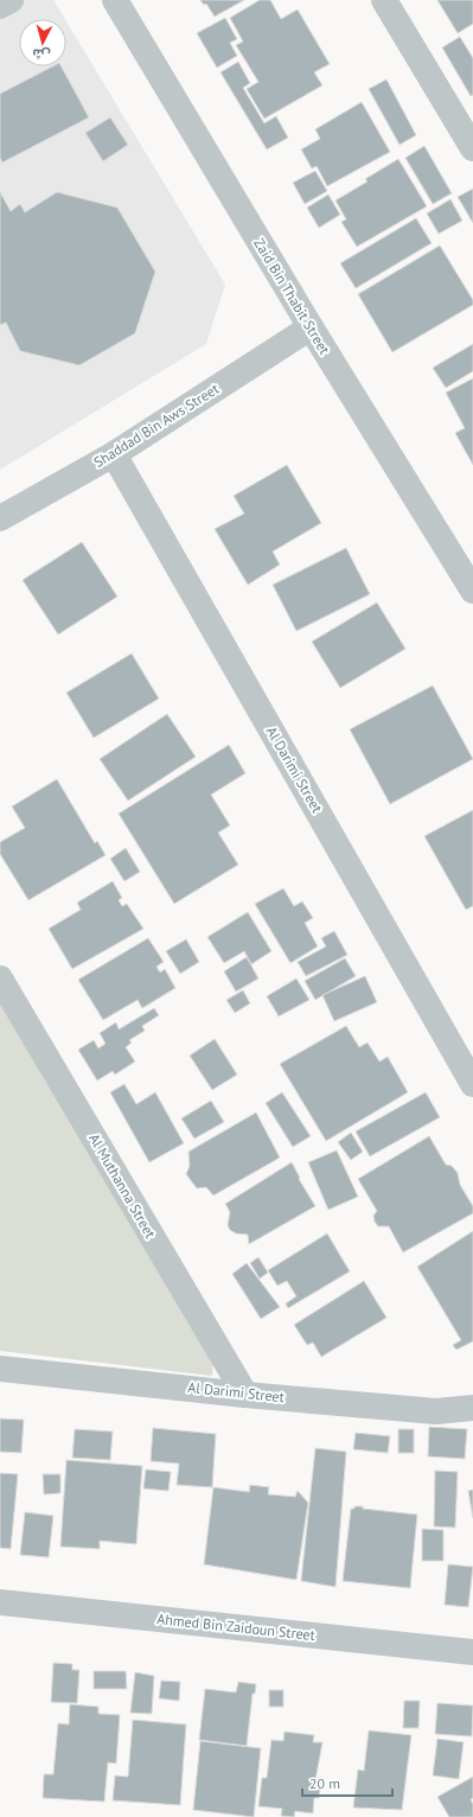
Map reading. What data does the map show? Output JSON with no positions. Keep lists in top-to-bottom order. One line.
{"streets":{"street":["Zaid Bin Thabit Street","Shaddad Bin Aws Street","Al Darimi Street","Al Muthanna Street","Ahmed Bin Zaidoun Street"]},"crossings":[["Zaid Bin Thabit Street","Shaddad Bin Aws Street"],["Shaddad Bin Aws Street","Al Darimi Street"],["Al Darimi Street","Al Muthanna Street"]],"scale_bar":"20 m","north":"bottom"}
